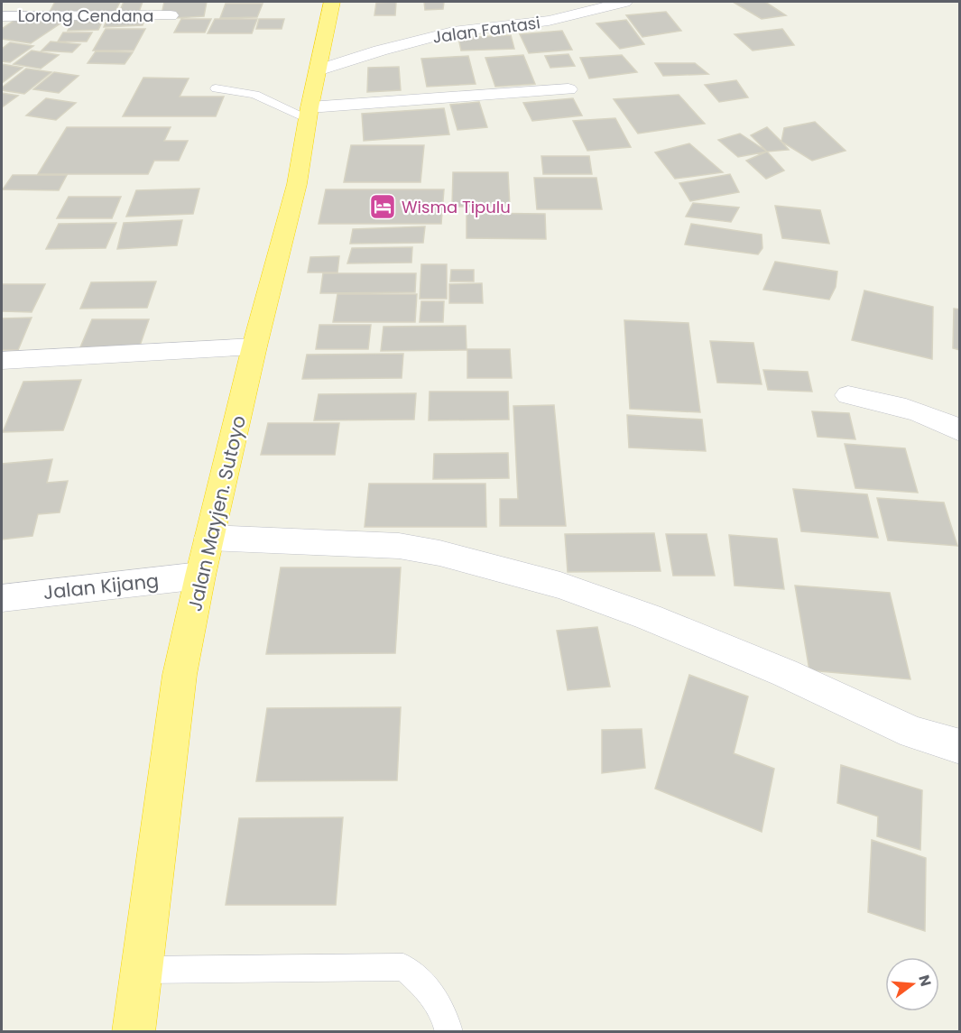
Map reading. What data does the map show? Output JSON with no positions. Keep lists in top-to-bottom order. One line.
{"streets":{"highway":["Jalan Mayjen. Sutoyo"],"street":["Lorong Cendana","Jalan Fantasi","Jalan Kijang"]},"crossings":[["Jalan Fantasi","Jalan Mayjen. Sutoyo"],["Jalan Mayjen. Sutoyo","Jalan Kijang"]],"places":{"hotel":["Wisma Tipulu"]},"north":"right"}
